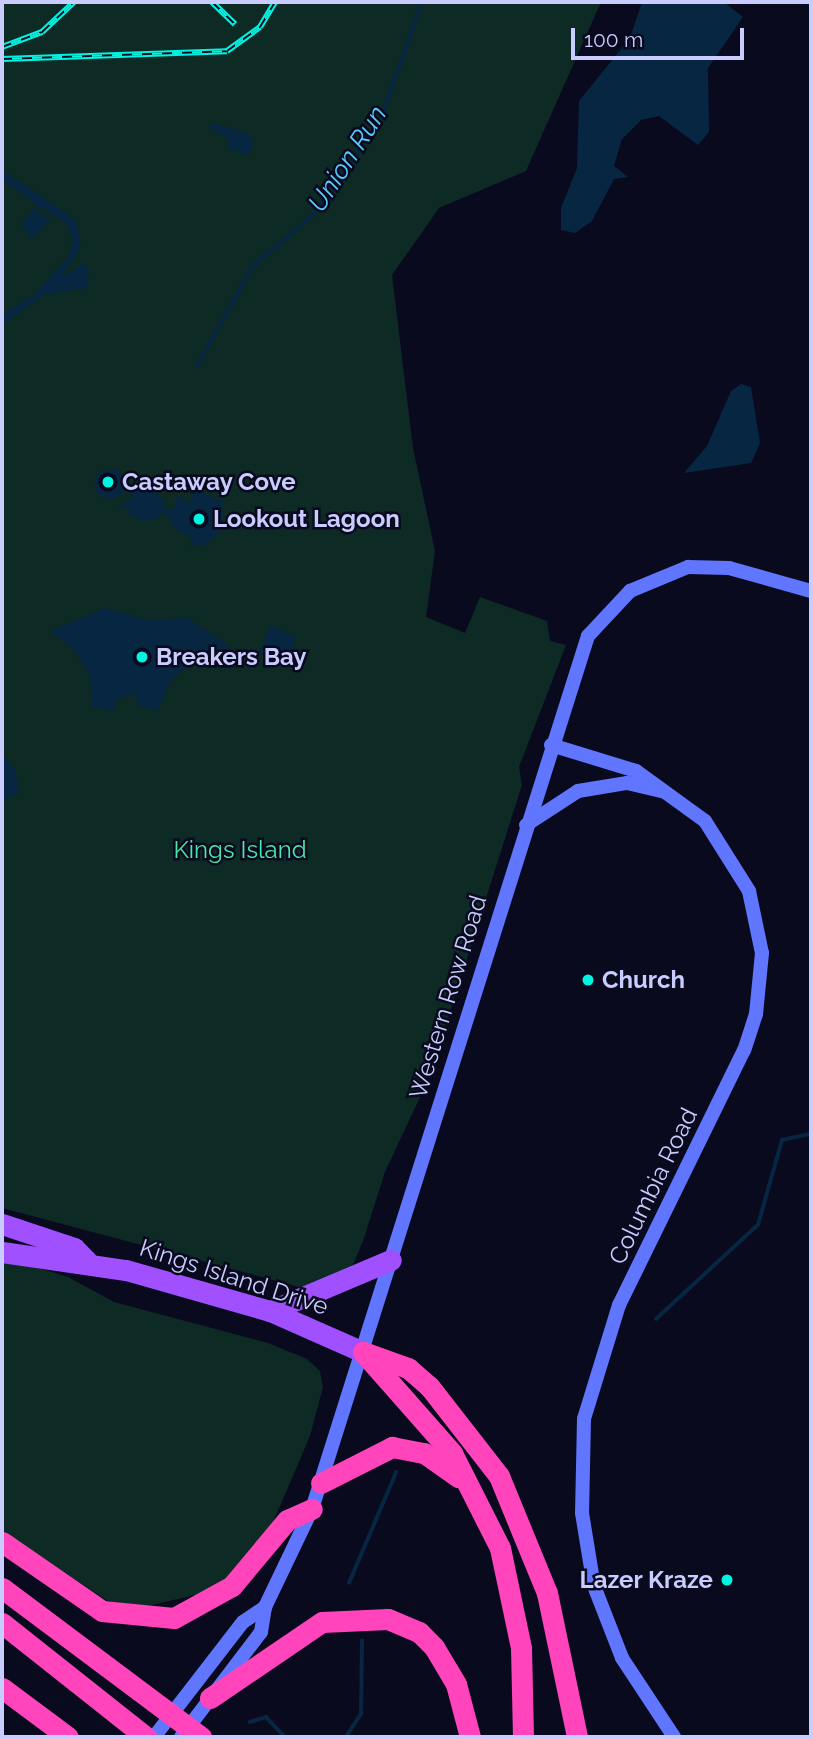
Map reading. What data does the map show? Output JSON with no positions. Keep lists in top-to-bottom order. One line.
{"streets":{"main road":["Kings Island Drive"],"street":["Western Row Road","Columbia Road"]},"crossings":[["Western Row Road","Columbia Road"],["Western Row Road","Kings Island Drive"]],"water":["Union Run"],"parks":["Kings Island"],"places":["Castaway Cove","Lookout Lagoon","Breakers Bay","Church","Lazer Kraze"],"scale_bar":"100 m"}
